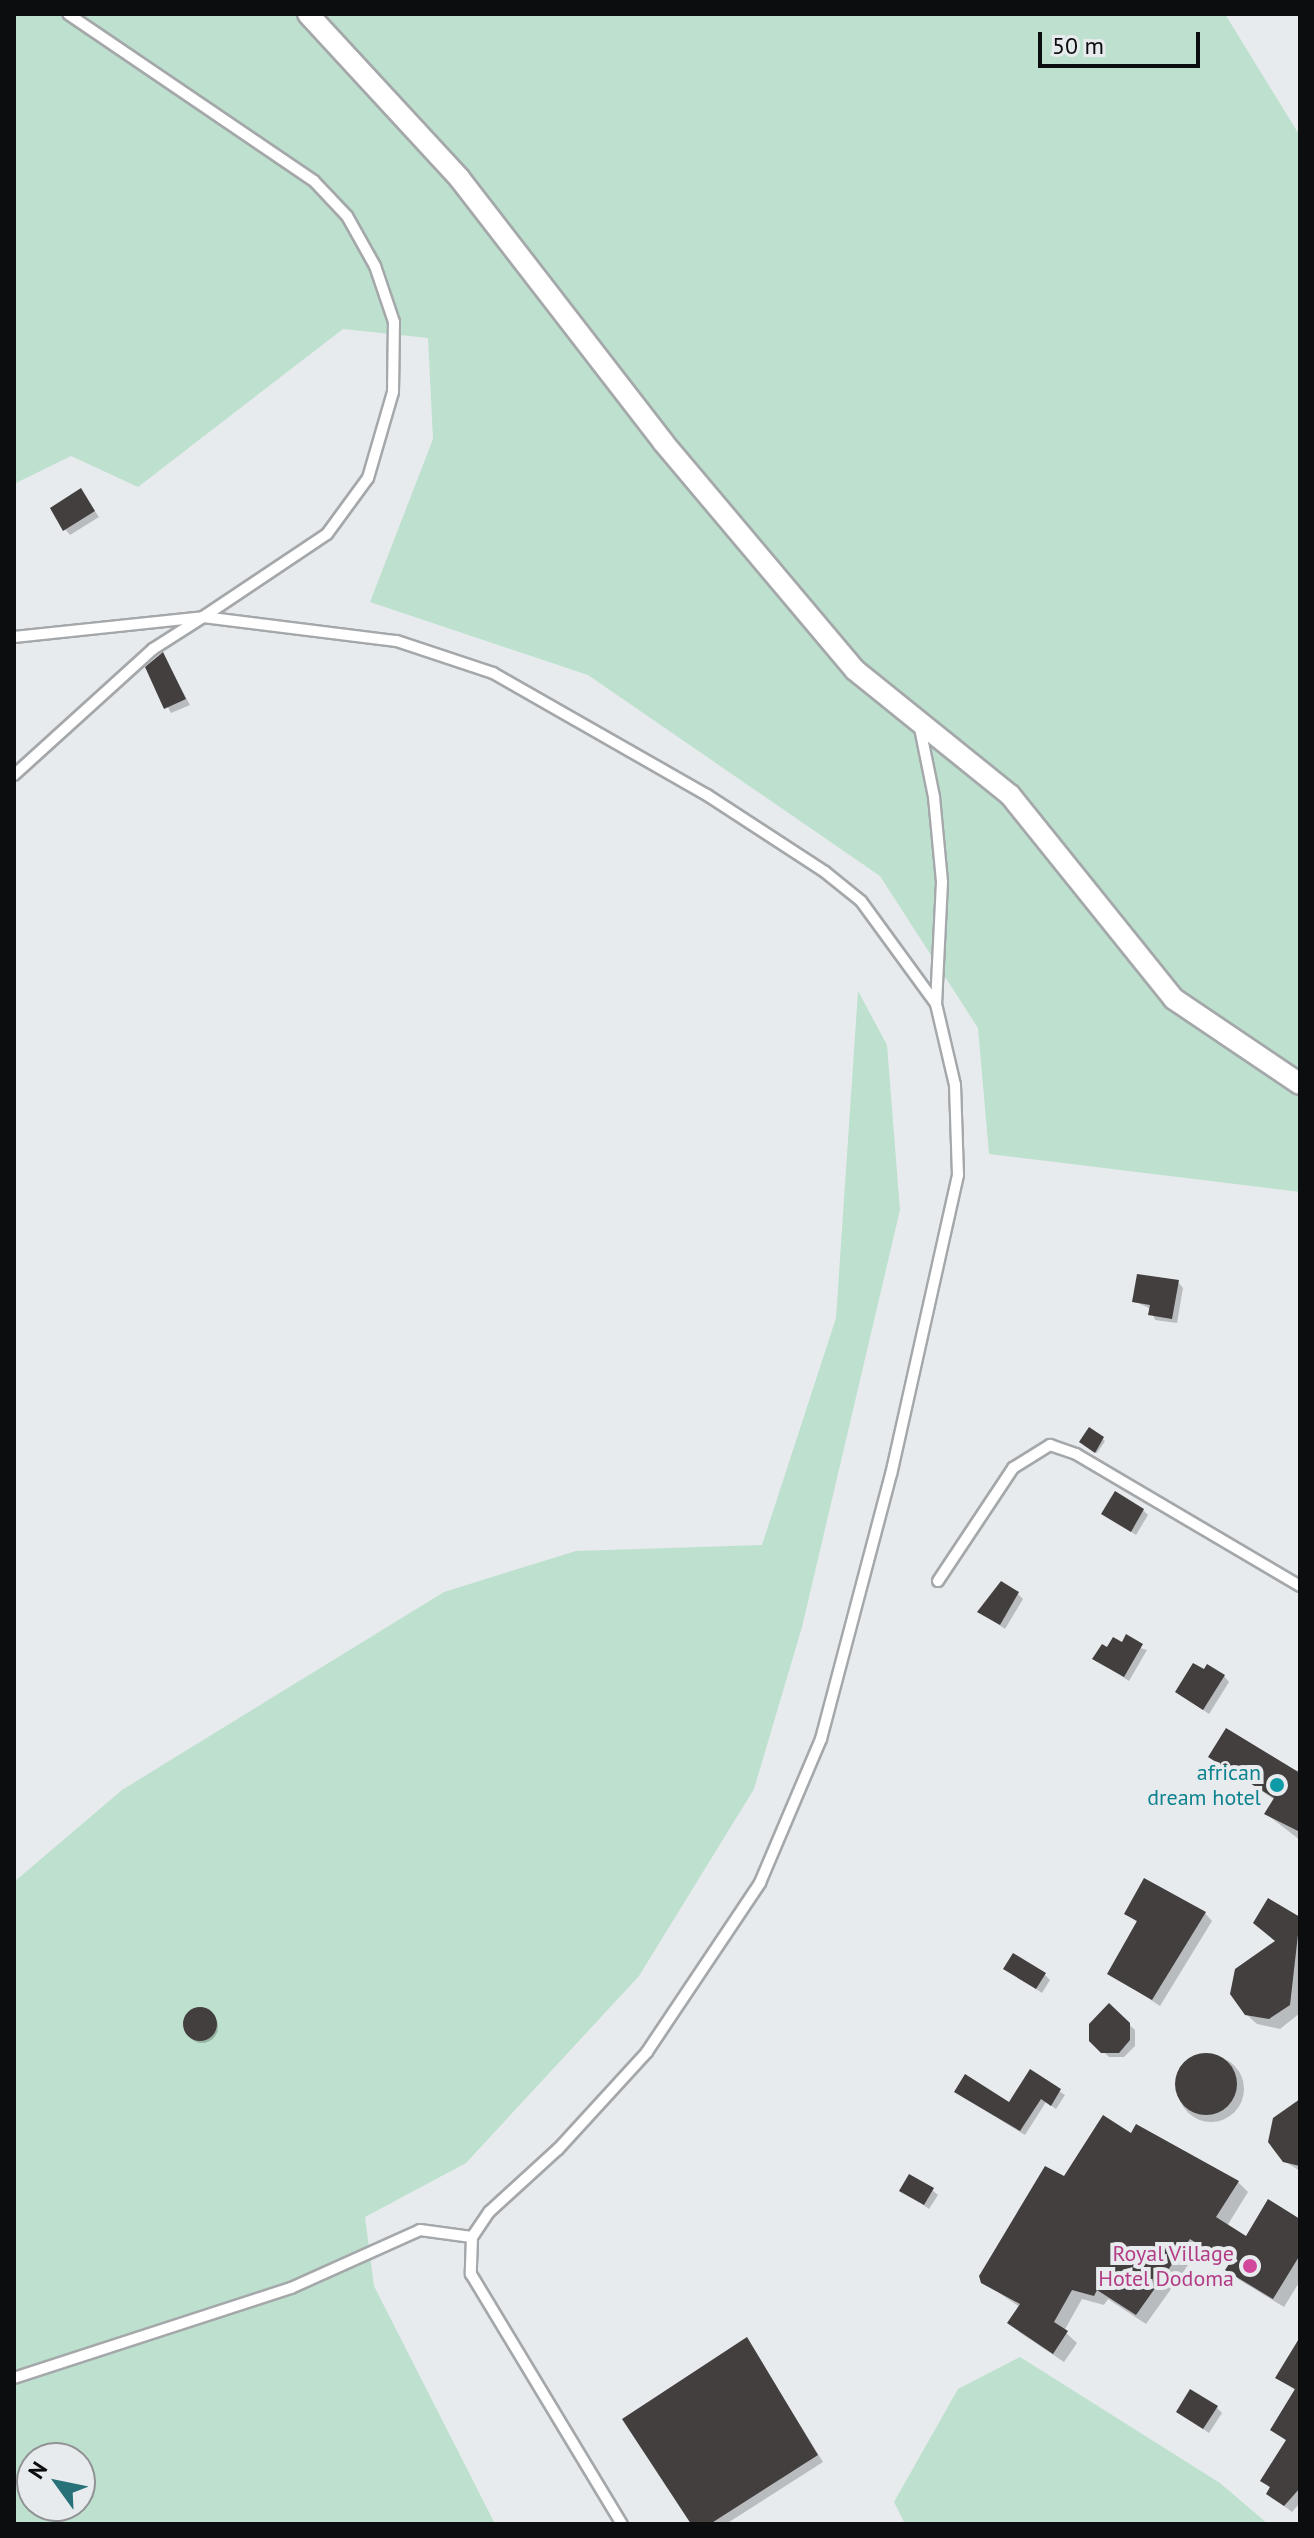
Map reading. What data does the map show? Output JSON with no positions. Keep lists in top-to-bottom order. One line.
{"places":["african dream hotel","Royal Village Hotel Dodoma"],"scale_bar":"50 m","north":"top left"}
